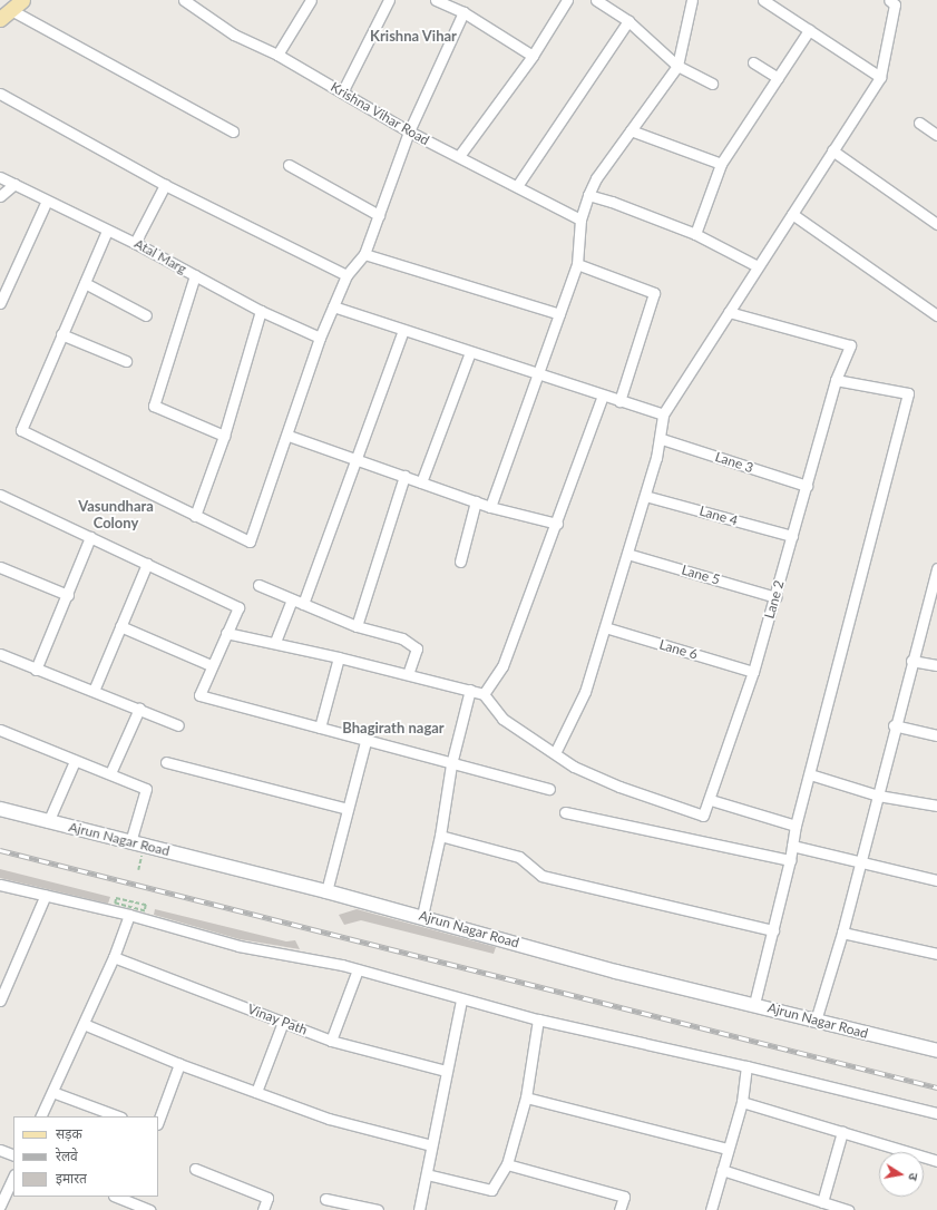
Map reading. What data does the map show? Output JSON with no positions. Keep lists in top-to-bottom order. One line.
{"streets":{"street":["Krishna Vihar Road","Atal Marg","Lane 3","Lane 4","Lane 5","Lane 2","Lane 6","Ajrun Nagar Road","Vinay Path"]},"crossings":[["Lane 3","Lane 2"],["Lane 4","Lane 2"],["Lane 5","Lane 2"],["Lane 2","Lane 6"]],"districts":["Krishna Vihar","Vasundhara Colony","Bhagirath nagar"],"legend":["सड़क","रेलवे","इमारत"],"north":"right"}
